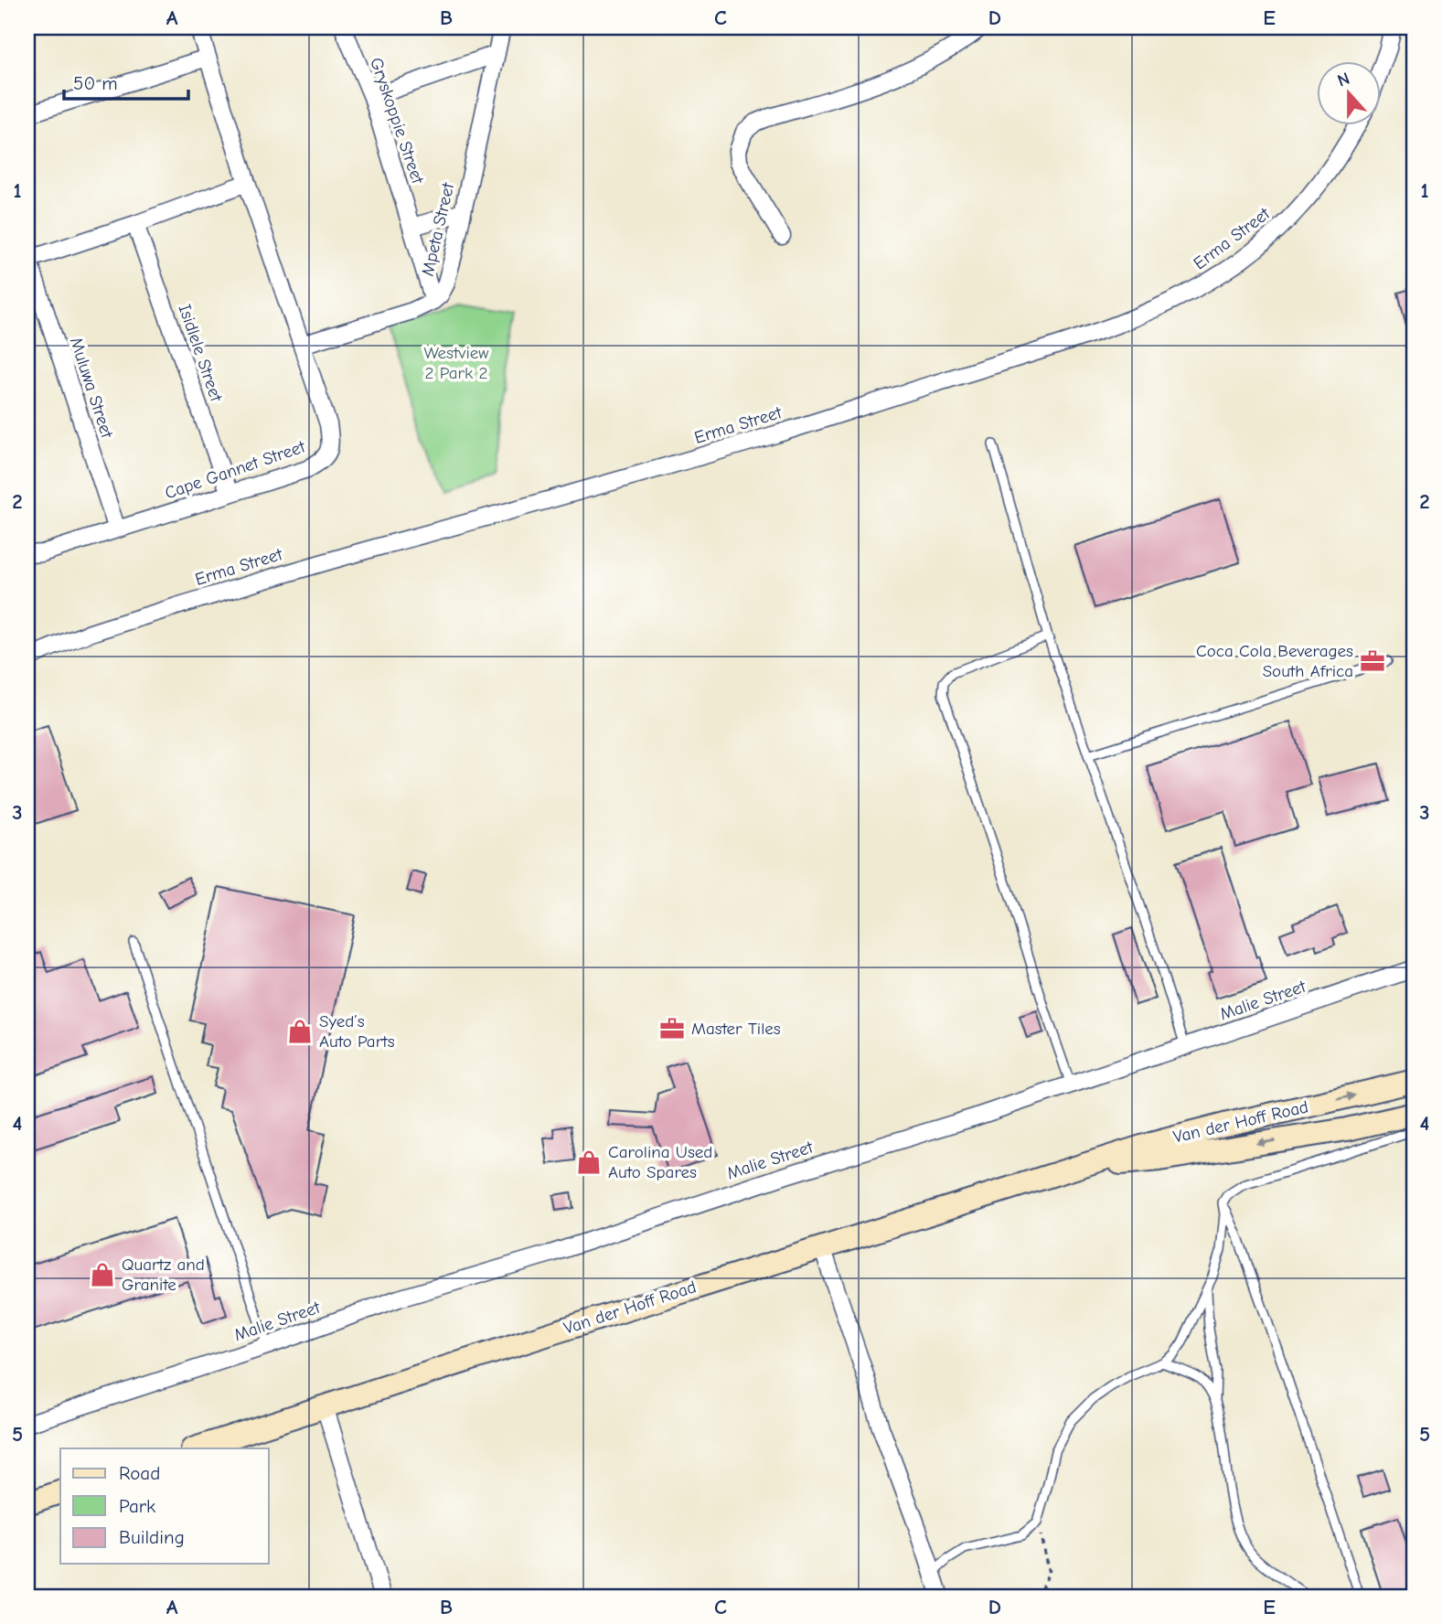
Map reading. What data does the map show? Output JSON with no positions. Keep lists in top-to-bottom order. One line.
{"streets":{"main road":["Van der Hoff Road"],"street":["Gryskoppie Street","Mpeta Street","Erma Street","Isidlele Street","Muluwa Street","Cape Gannet Street","Malie Street"]},"crossings":[["Gryskoppie Street","Mpeta Street"],["Mpeta Street","Cape Gannet Street"],["Isidlele Street","Cape Gannet Street"],["Muluwa Street","Cape Gannet Street"]],"parks":["Westview 2 Park 2"],"places":{"office":["Coca Cola Beverages South Africa","Master Tiles"],"shop":["Syed’s Auto Parts","Carolina Used Auto Spares","Quartz and Granite"]},"legend":["Road","Park","Building"],"scale_bar":"50 m","north":"top","grid":{"columns":["A","B","C","D","E"],"rows":["1","2","3","4","5"]}}
